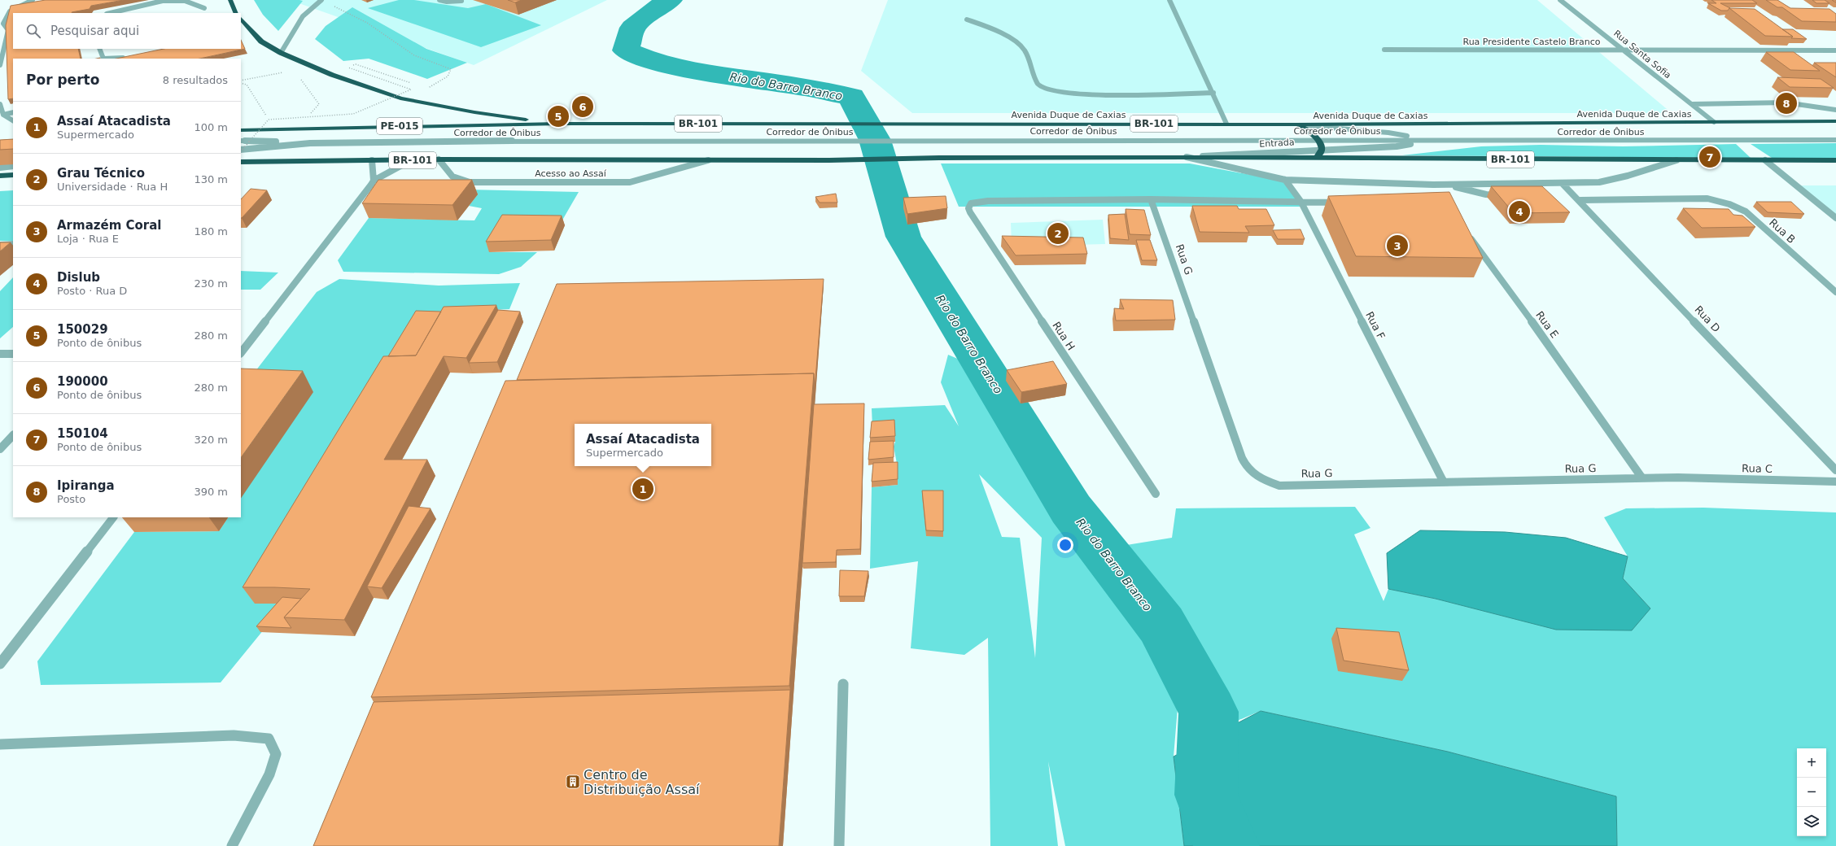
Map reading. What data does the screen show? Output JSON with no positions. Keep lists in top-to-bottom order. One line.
{"streets":{"highway":["Avenida Duque de Caxias","BR-101","PE-015"],"street":["Rua Presidente Castelo Branco","Rua Santa Sofia","Corredor de Ônibus","Entrada","Acesso ao Assaí","Rua B","Rua G","Rua D","Rua E","Rua F","Rua H","Rua C"]},"crossings":[["Rua Presidente Castelo Branco","Rua Santa Sofia"],["Rua Santa Sofia","Avenida Duque de Caxias"],["Avenida Duque de Caxias","BR-101"],["Avenida Duque de Caxias","PE-015"],["BR-101","PE-015"],["BR-101","Entrada"],["BR-101","Acesso ao Assaí"],["BR-101","Rua D"],["BR-101","Rua F"],["Corredor de Ônibus","Entrada"],["Rua B","Rua D"],["Rua G","Rua E"],["Rua G","Rua F"],["Rua G","Rua H"],["Rua G","Rua C"]],"water":["Rio do Barro Branco"],"places":{"building":["Centro de Distribuição Assaí"]},"page":{"search":"Pesquisar aqui","heading":["Por perto","8 resultados"],"pins":["8","6","5","7","4","2","3","1"],"list":[{"mark":"1","name":"Assaí Atacadista","note":"Supermercado","value":"100 m"},{"mark":"2","name":"Grau Técnico","note":"Universidade · Rua H","value":"130 m"},{"mark":"3","name":"Armazém Coral","note":"Loja · Rua E","value":"180 m"},{"mark":"4","name":"Dislub","note":"Posto · Rua D","value":"230 m"},{"mark":"5","name":"150029","note":"Ponto de ônibus","value":"280 m"},{"mark":"6","name":"190000","note":"Ponto de ônibus","value":"280 m"},{"mark":"7","name":"150104","note":"Ponto de ônibus","value":"320 m"},{"mark":"8","name":"Ipiranga","note":"Posto","value":"390 m"}],"popup":["Assaí Atacadista","Supermercado"],"map_buttons":["+","−"]}}
